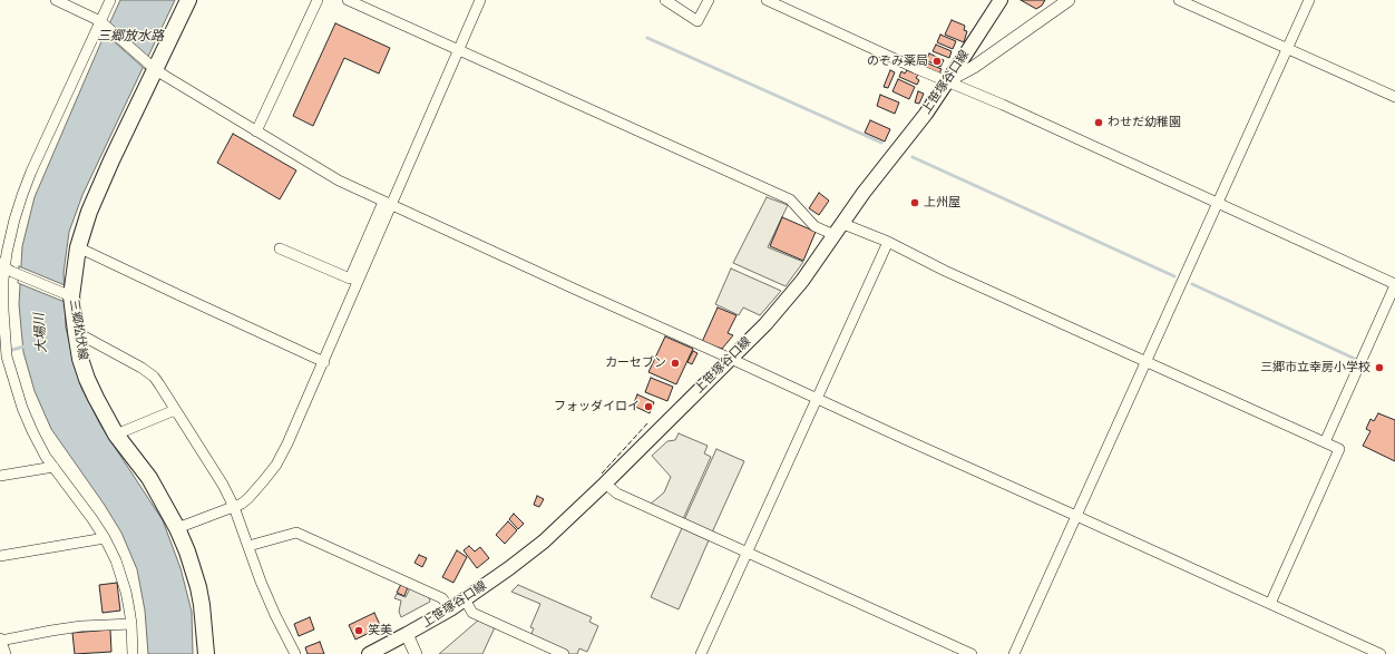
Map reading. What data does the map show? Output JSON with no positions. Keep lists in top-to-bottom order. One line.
{"streets":{"main road":["上笹塚谷口線","三郷松伏線"]},"water":["三郷放水路","大場川"],"places":["のぞみ薬局","わせだ幼稚園","上州屋","カーセブン","三郷市立幸房小学校","フォッダイロイ","笑美"]}
